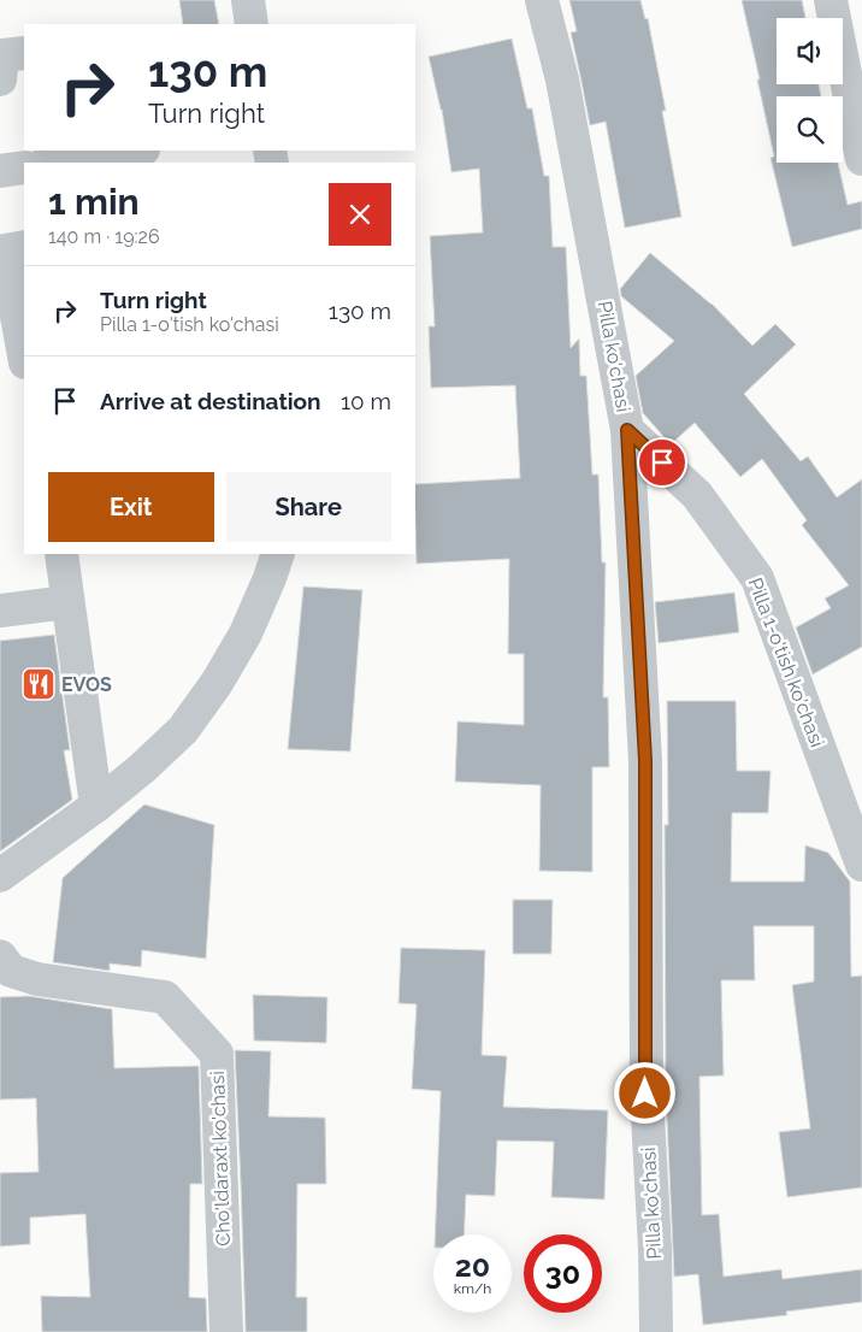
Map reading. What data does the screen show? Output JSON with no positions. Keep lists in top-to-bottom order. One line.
{"streets":{"street":["Pilla ko‘chasi","Pilla 1-o'tish ko'chasi","Cho'ldaraxt ko'chasi"]},"crossings":[["Pilla ko‘chasi","Pilla 1-o'tish ko'chasi"]],"places":{"restaurant":["EVOS"]},"page":{"turn":["130 m","Turn right"],"heading":["1 min","140 m · 19:26"],"list":[{"name":"Turn right","note":"Pilla 1-o'tish ko'chasi","value":"130 m"},{"name":"Arrive at destination","value":"10 m"}],"buttons":["Exit","Share"],"speed":"20 km/h","limit":"30"}}
